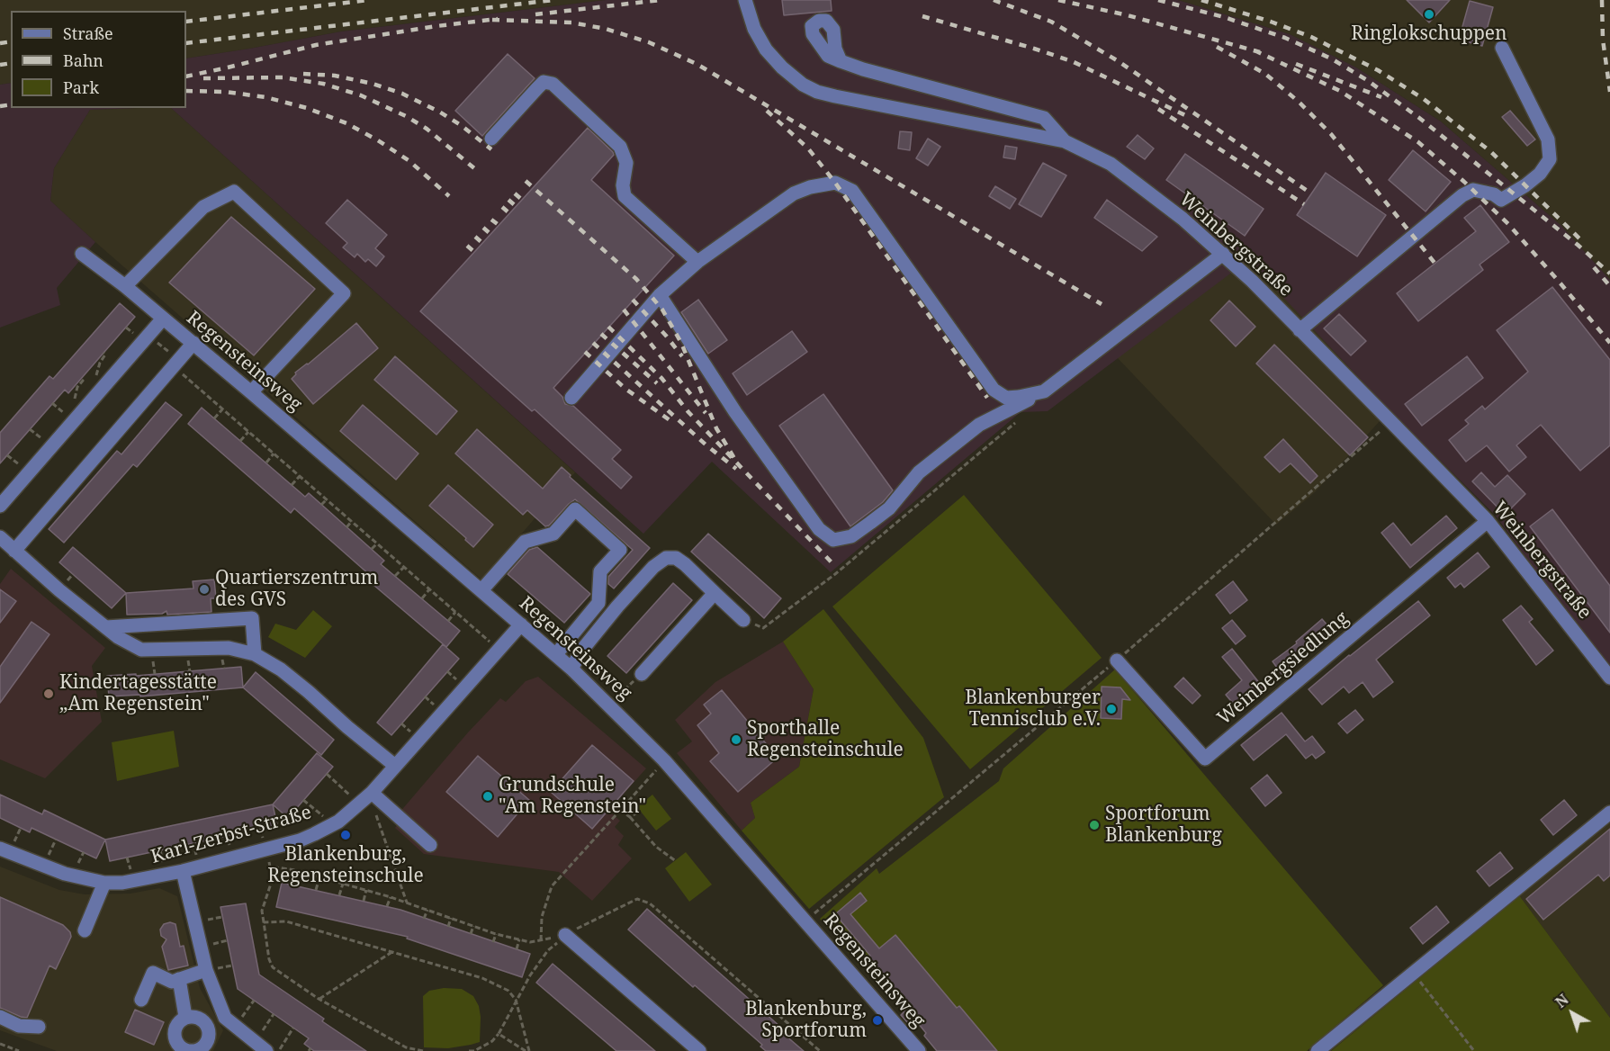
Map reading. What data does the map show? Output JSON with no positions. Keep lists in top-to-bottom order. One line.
{"streets":{"street":["Weinbergstraße","Regensteinsweg","Weinbergsiedlung","Karl-Zerbst-Straße"]},"crossings":[["Weinbergstraße","Weinbergsiedlung"],["Regensteinsweg","Karl-Zerbst-Straße"]],"places":["Ringlokschuppen","Quartierszentrum des GVS","Kindertagesstätte „Am Regenstein\"","Blankenburger Tennisclub e.V.","Sporthalle Regensteinschule","Grundschule \"Am Regenstein\"","Sportforum Blankenburg","Blankenburg, Regensteinschule","Blankenburg, Sportforum"],"legend":["Straße","Bahn","Park"],"north":"top left"}
